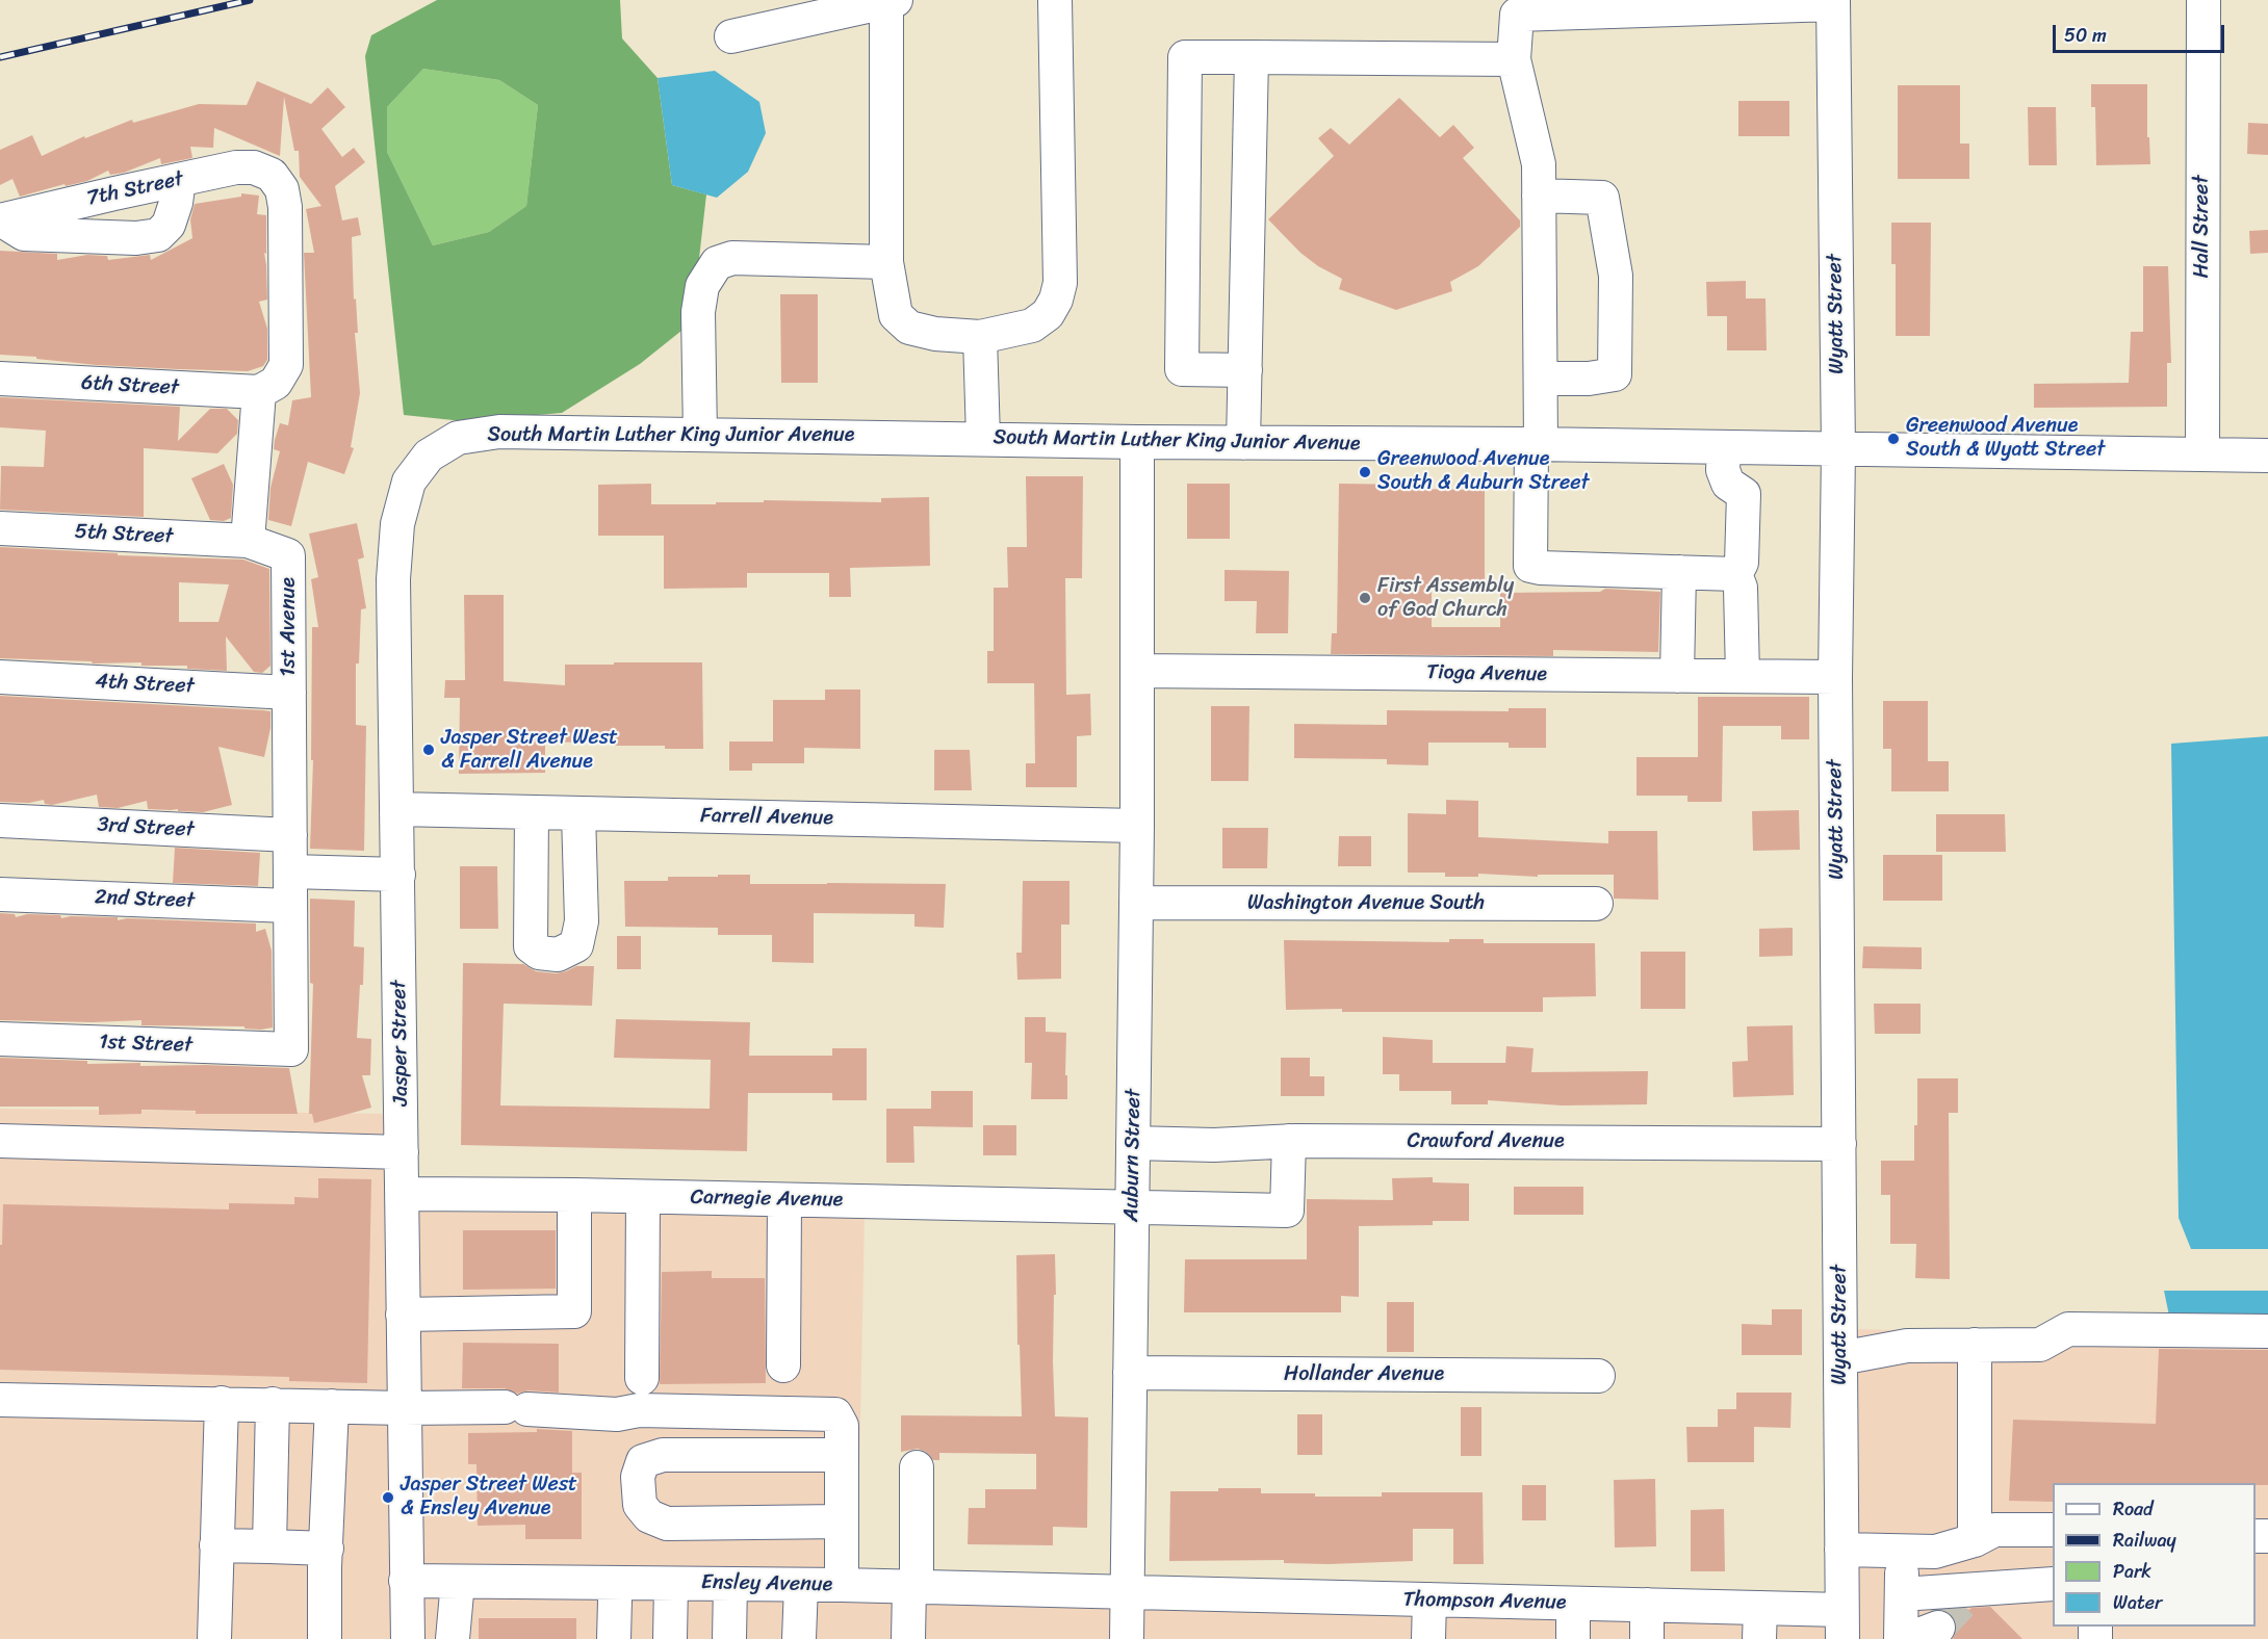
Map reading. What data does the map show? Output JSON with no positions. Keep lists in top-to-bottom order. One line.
{"streets":{"street":["7th Street","Hall Street","Wyatt Street","6th Street","South Martin Luther King Junior Avenue","5th Street","1st Avenue","Tioga Avenue","4th Street","Farrell Avenue","3rd Street","2nd Street","Washington Avenue South","Jasper Street","1st Street","Crawford Avenue","Auburn Street","Carnegie Avenue","Hollander Avenue","Ensley Avenue","Thompson Avenue"]},"crossings":[["7th Street","6th Street"],["Hall Street","South Martin Luther King Junior Avenue"],["Wyatt Street","South Martin Luther King Junior Avenue"],["Wyatt Street","Tioga Avenue"],["Wyatt Street","Crawford Avenue"],["Wyatt Street","Thompson Avenue"],["South Martin Luther King Junior Avenue","Jasper Street"],["South Martin Luther King Junior Avenue","Auburn Street"],["5th Street","1st Avenue"],["1st Avenue","4th Street"],["1st Avenue","3rd Street"],["1st Avenue","2nd Street"],["1st Avenue","1st Street"],["Tioga Avenue","Auburn Street"],["Farrell Avenue","Jasper Street"],["Farrell Avenue","Auburn Street"],["Washington Avenue South","Auburn Street"],["Jasper Street","Carnegie Avenue"],["Jasper Street","Ensley Avenue"],["Crawford Avenue","Auburn Street"],["Crawford Avenue","Carnegie Avenue"],["Auburn Street","Carnegie Avenue"],["Auburn Street","Hollander Avenue"],["Auburn Street","Ensley Avenue"],["Auburn Street","Thompson Avenue"],["Ensley Avenue","Thompson Avenue"]],"places":["Greenwood Avenue South & Wyatt Street","Greenwood Avenue South & Auburn Street","First Assembly of God Church","Jasper Street West & Farrell Avenue","Jasper Street West & Ensley Avenue"],"legend":["Road","Railway","Park","Water"],"scale_bar":"50 m"}
